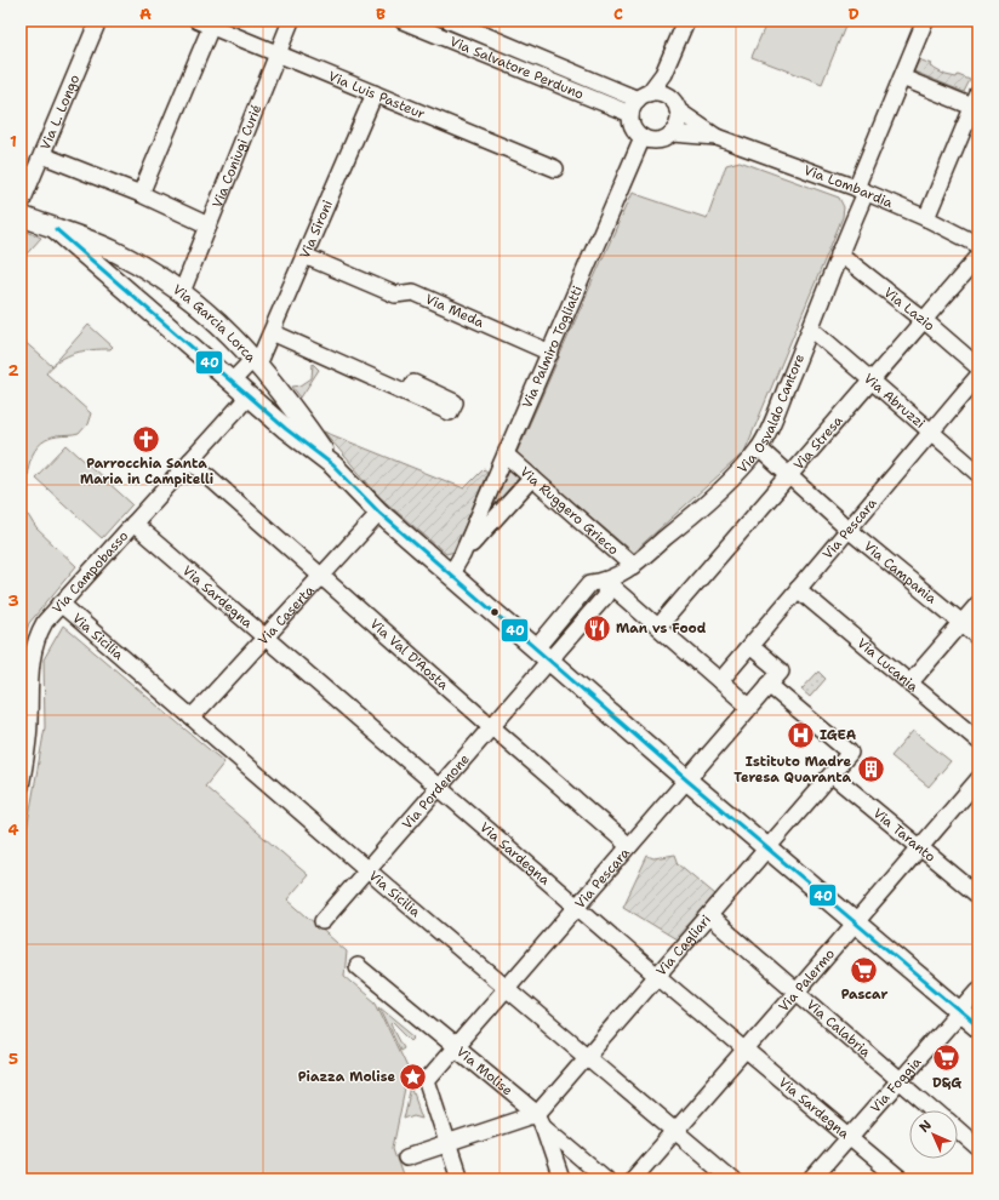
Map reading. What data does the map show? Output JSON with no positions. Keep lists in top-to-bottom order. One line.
{"streets":{"street":["Via Salvatore Perduno","Via Luis Pasteur","Via L. Longo","Via Coniugi Curié","Via Lombardia","Via Sironi","Via Lazio","Via Meda","Via Garcia Lorca","Via Palmiro Togliatti","Via Abruzzi","Via Osvaldo Cantore","Via Stresa","Via Ruggero Grieco","Via Pescara","Via Campobasso","Via Campania","Via Sardegna","Via Caserta","Via Sicilia","Via Val D'Aosta","Via Lucania","Via Pordenone","Via Taranto","Via Cagliari","Via Palermo","Via Calabria","Via Molise","Via Foggia"]},"crossings":[["Via Salvatore Perduno","Via Lombardia"],["Via Salvatore Perduno","Via Palmiro Togliatti"],["Via Luis Pasteur","Via Coniugi Curié"],["Via Luis Pasteur","Via Sironi"],["Via Coniugi Curié","Via Garcia Lorca"],["Via Lombardia","Via Palmiro Togliatti"],["Via Lombardia","Via Osvaldo Cantore"],["Via Sironi","Via Meda"],["Via Sironi","Via Garcia Lorca"],["Via Lazio","Via Osvaldo Cantore"],["Via Lazio","Via Stresa"],["Via Meda","Via Palmiro Togliatti"],["Via Palmiro Togliatti","Via Ruggero Grieco"],["Via Abruzzi","Via Osvaldo Cantore"],["Via Abruzzi","Via Stresa"],["Via Abruzzi","Via Pescara"],["Via Osvaldo Cantore","Via Ruggero Grieco"],["Via Osvaldo Cantore","Via Campania"],["Via Osvaldo Cantore","Via Pordenone"],["Via Stresa","Via Campania"],["Via Pescara","Via Campania"],["Via Pescara","Via Sardegna"],["Via Pescara","Via Sicilia"],["Via Pescara","Via Val D'Aosta"],["Via Pescara","Via Lucania"],["Via Pescara","Via Cagliari"],["Via Pescara","Via Molise"],["Via Campobasso","Via Sardegna"],["Via Campobasso","Via Sicilia"],["Via Campobasso","Via Val D'Aosta"],["Via Sardegna","Via Caserta"],["Via Sardegna","Via Pordenone"],["Via Sardegna","Via Cagliari"],["Via Sardegna","Via Palermo"],["Via Sardegna","Via Foggia"],["Via Caserta","Via Sicilia"],["Via Caserta","Via Val D'Aosta"],["Via Sicilia","Via Pordenone"],["Via Sicilia","Via Cagliari"],["Via Sicilia","Via Palermo"],["Via Val D'Aosta","Via Pordenone"],["Via Taranto","Via Cagliari"],["Via Taranto","Via Palermo"],["Via Cagliari","Via Calabria"],["Via Cagliari","Via Molise"],["Via Palermo","Via Calabria"],["Via Calabria","Via Foggia"]],"places":{"church":["Parrocchia Santa Maria in Campitelli"],"restaurant":["Man vs Food"],"hospital":["IGEA"],"building":["Istituto Madre Teresa Quaranta"],"supermarket":["Pascar","D&G"],"place":["Piazza Molise"]},"lines":["transit line 40"],"north":"top left","grid":{"columns":["A","B","C","D"],"rows":["1","2","3","4","5"]}}
